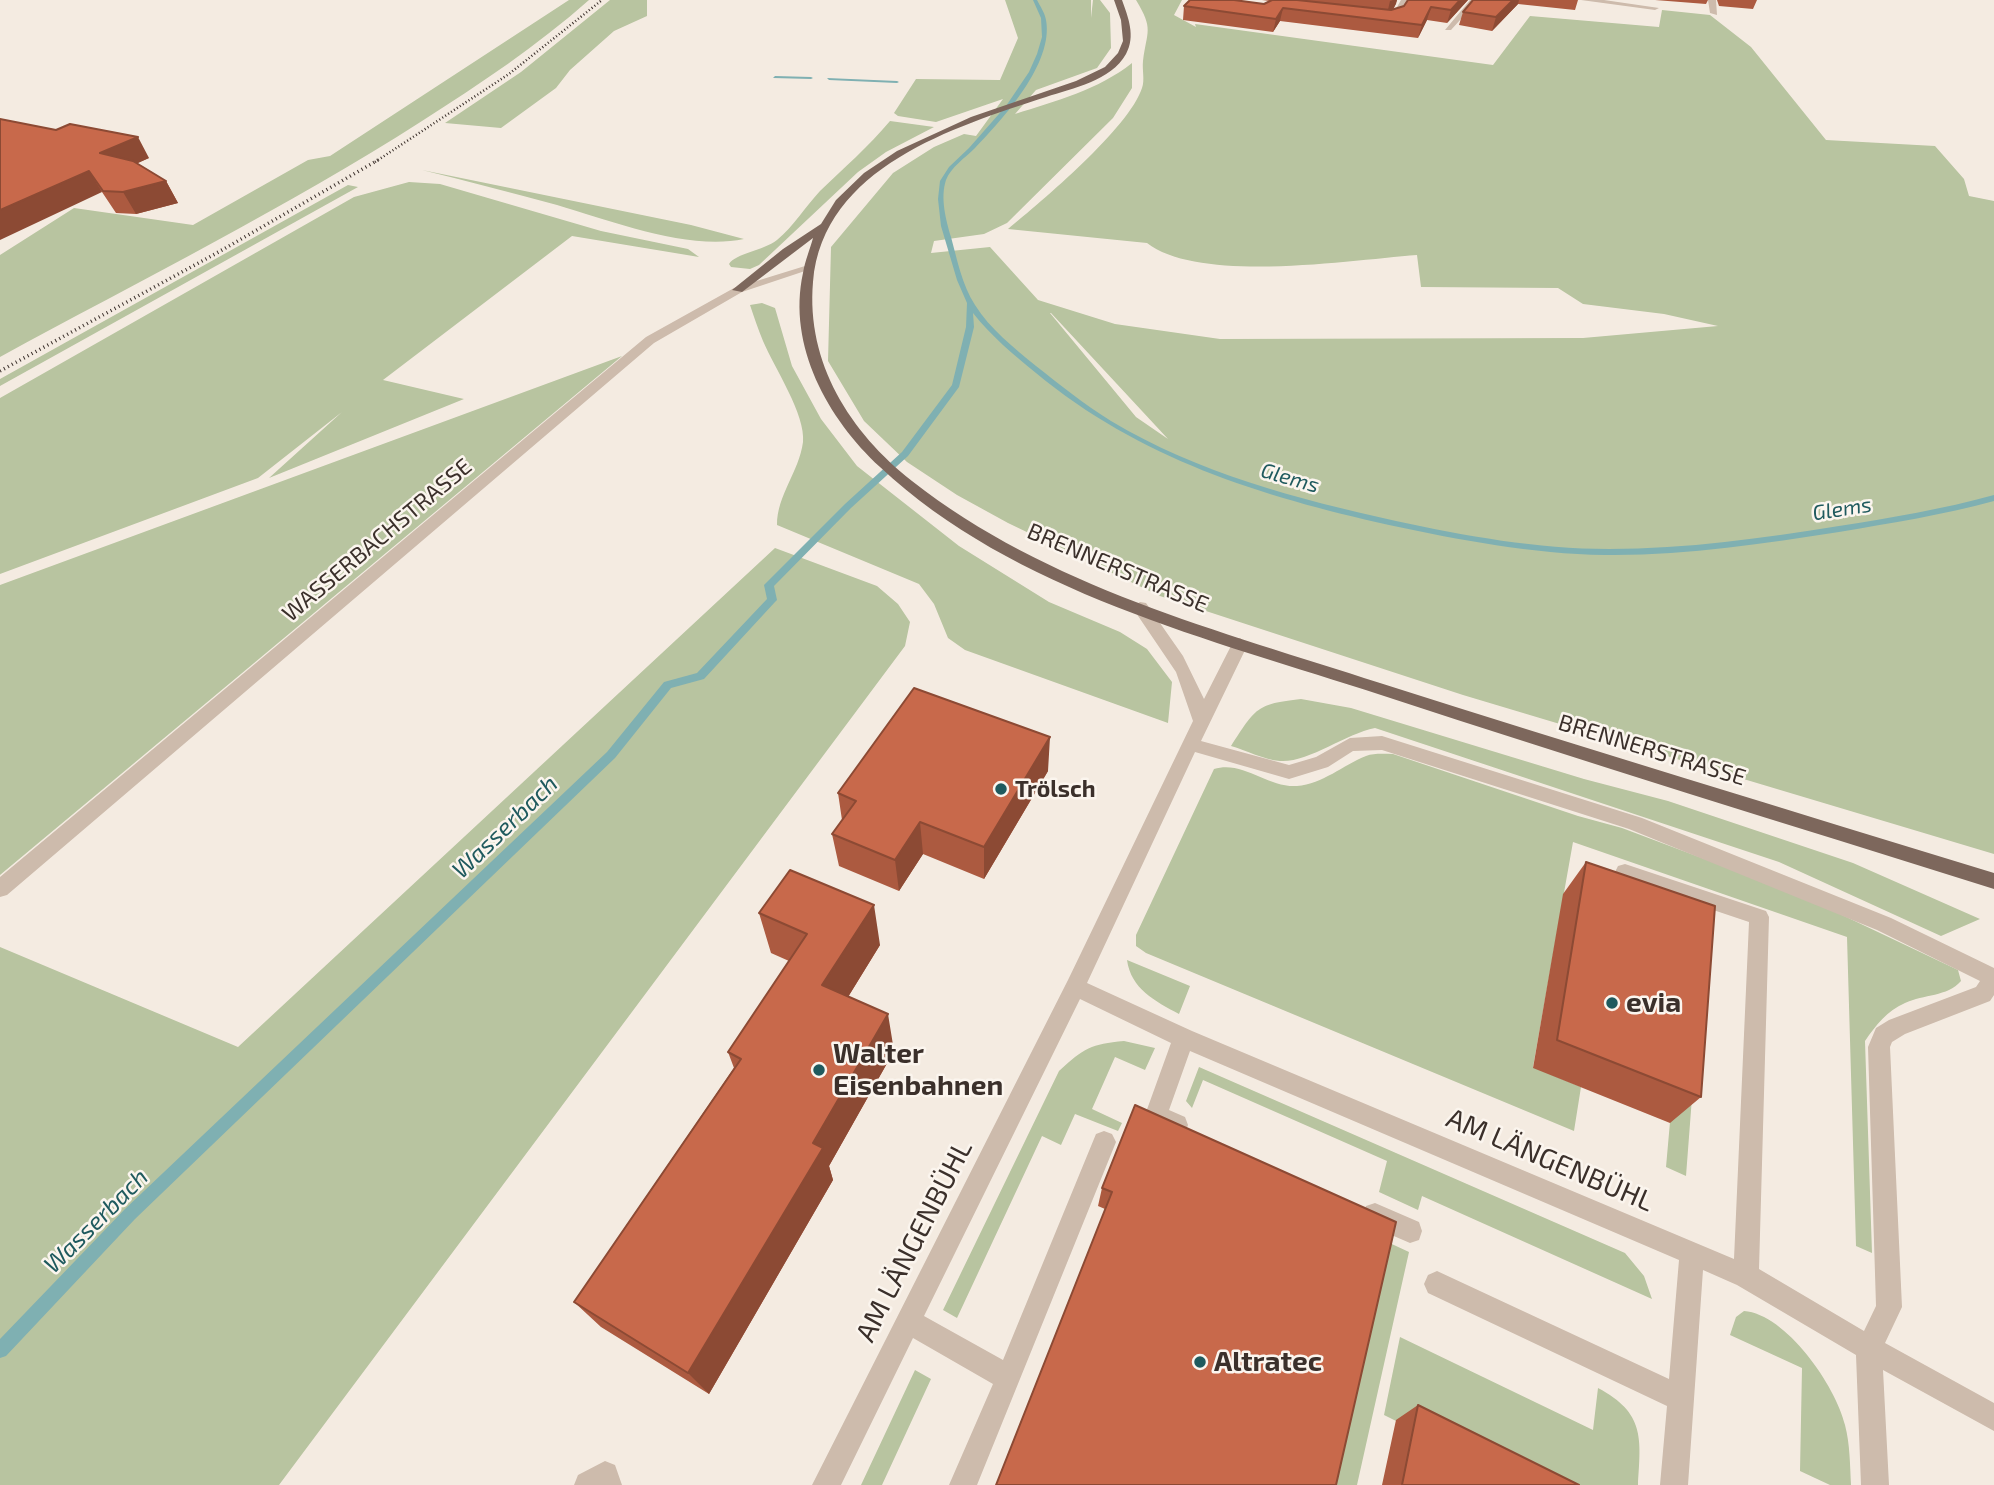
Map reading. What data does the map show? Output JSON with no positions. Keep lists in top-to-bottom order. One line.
{"streets":{"main road":["BRENNERSTRASSE"],"street":["WASSERBACHSTRASSE","AM LÄNGENBÜHL"]},"crossings":[["WASSERBACHSTRASSE","BRENNERSTRASSE"],["BRENNERSTRASSE","AM LÄNGENBÜHL"]],"water":["Glems","Wasserbach"],"places":["Trölsch","evia","Walter Eisenbahnen","Altratec"]}
